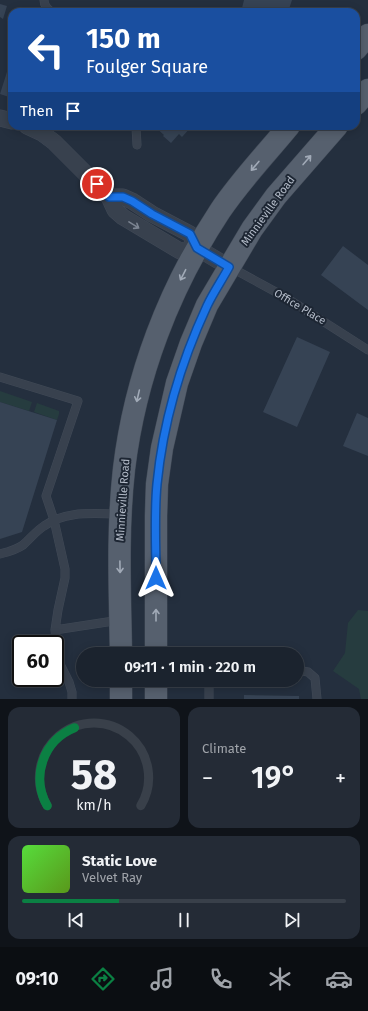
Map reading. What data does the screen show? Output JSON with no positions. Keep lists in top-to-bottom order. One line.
{"streets":{"main road":["Minnieville Road"],"lane":["Office Place"]},"crossings":[["Minnieville Road","Office Place"]],"page":{"turn":["150 m","Foulger Square"],"then":"Then","limit":"60","trip":"09:11 · 1 min · 220 m","tile":"Climate","heat":["−","19°","+"],"song":["Static Love","Velvet Ray"],"tabs":"09:10","gauge":["58","km/h"]}}
